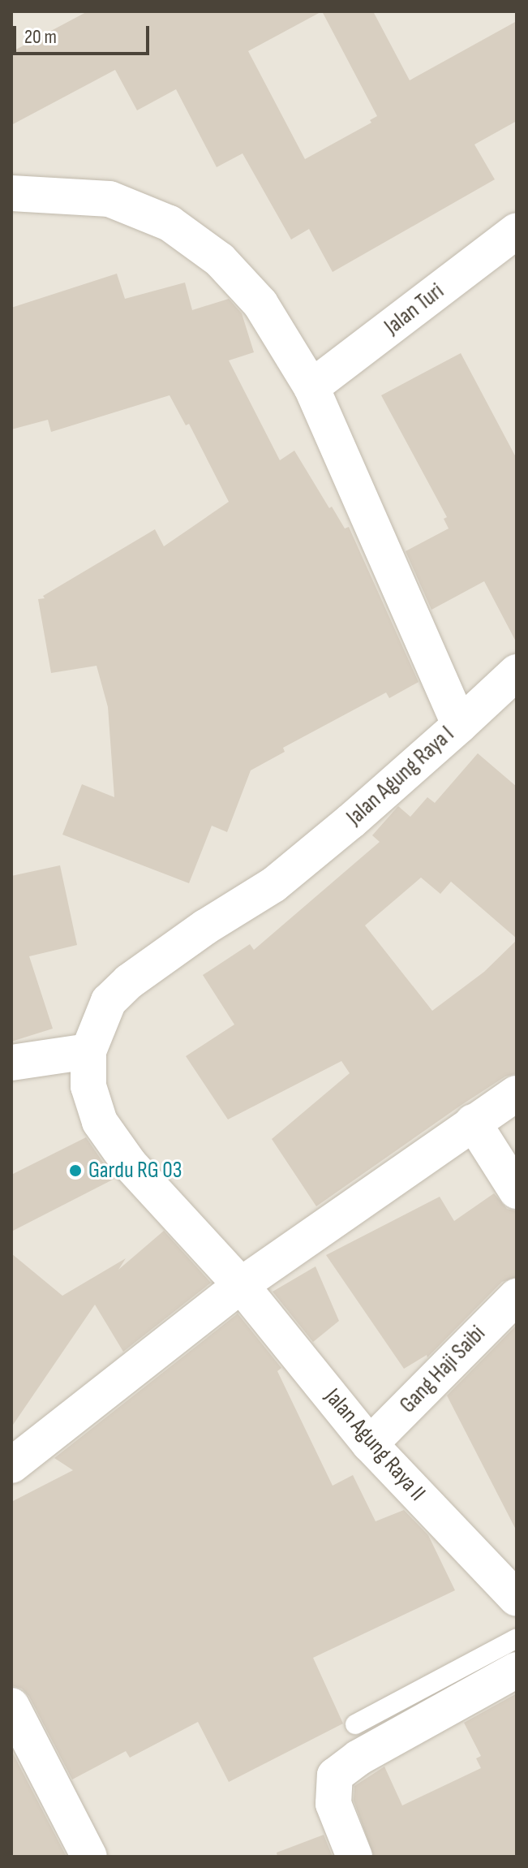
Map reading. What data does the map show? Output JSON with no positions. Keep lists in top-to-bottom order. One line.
{"streets":{"street":["Jalan Turi","Jalan Agung Raya I","Gang Haji Saibi","Jalan Agung Raya II"]},"crossings":[["Jalan Turi","Jalan Agung Raya I"],["Jalan Agung Raya I","Jalan Agung Raya II"],["Gang Haji Saibi","Jalan Agung Raya II"]],"places":["Gardu RG 03"],"scale_bar":"20 m"}
